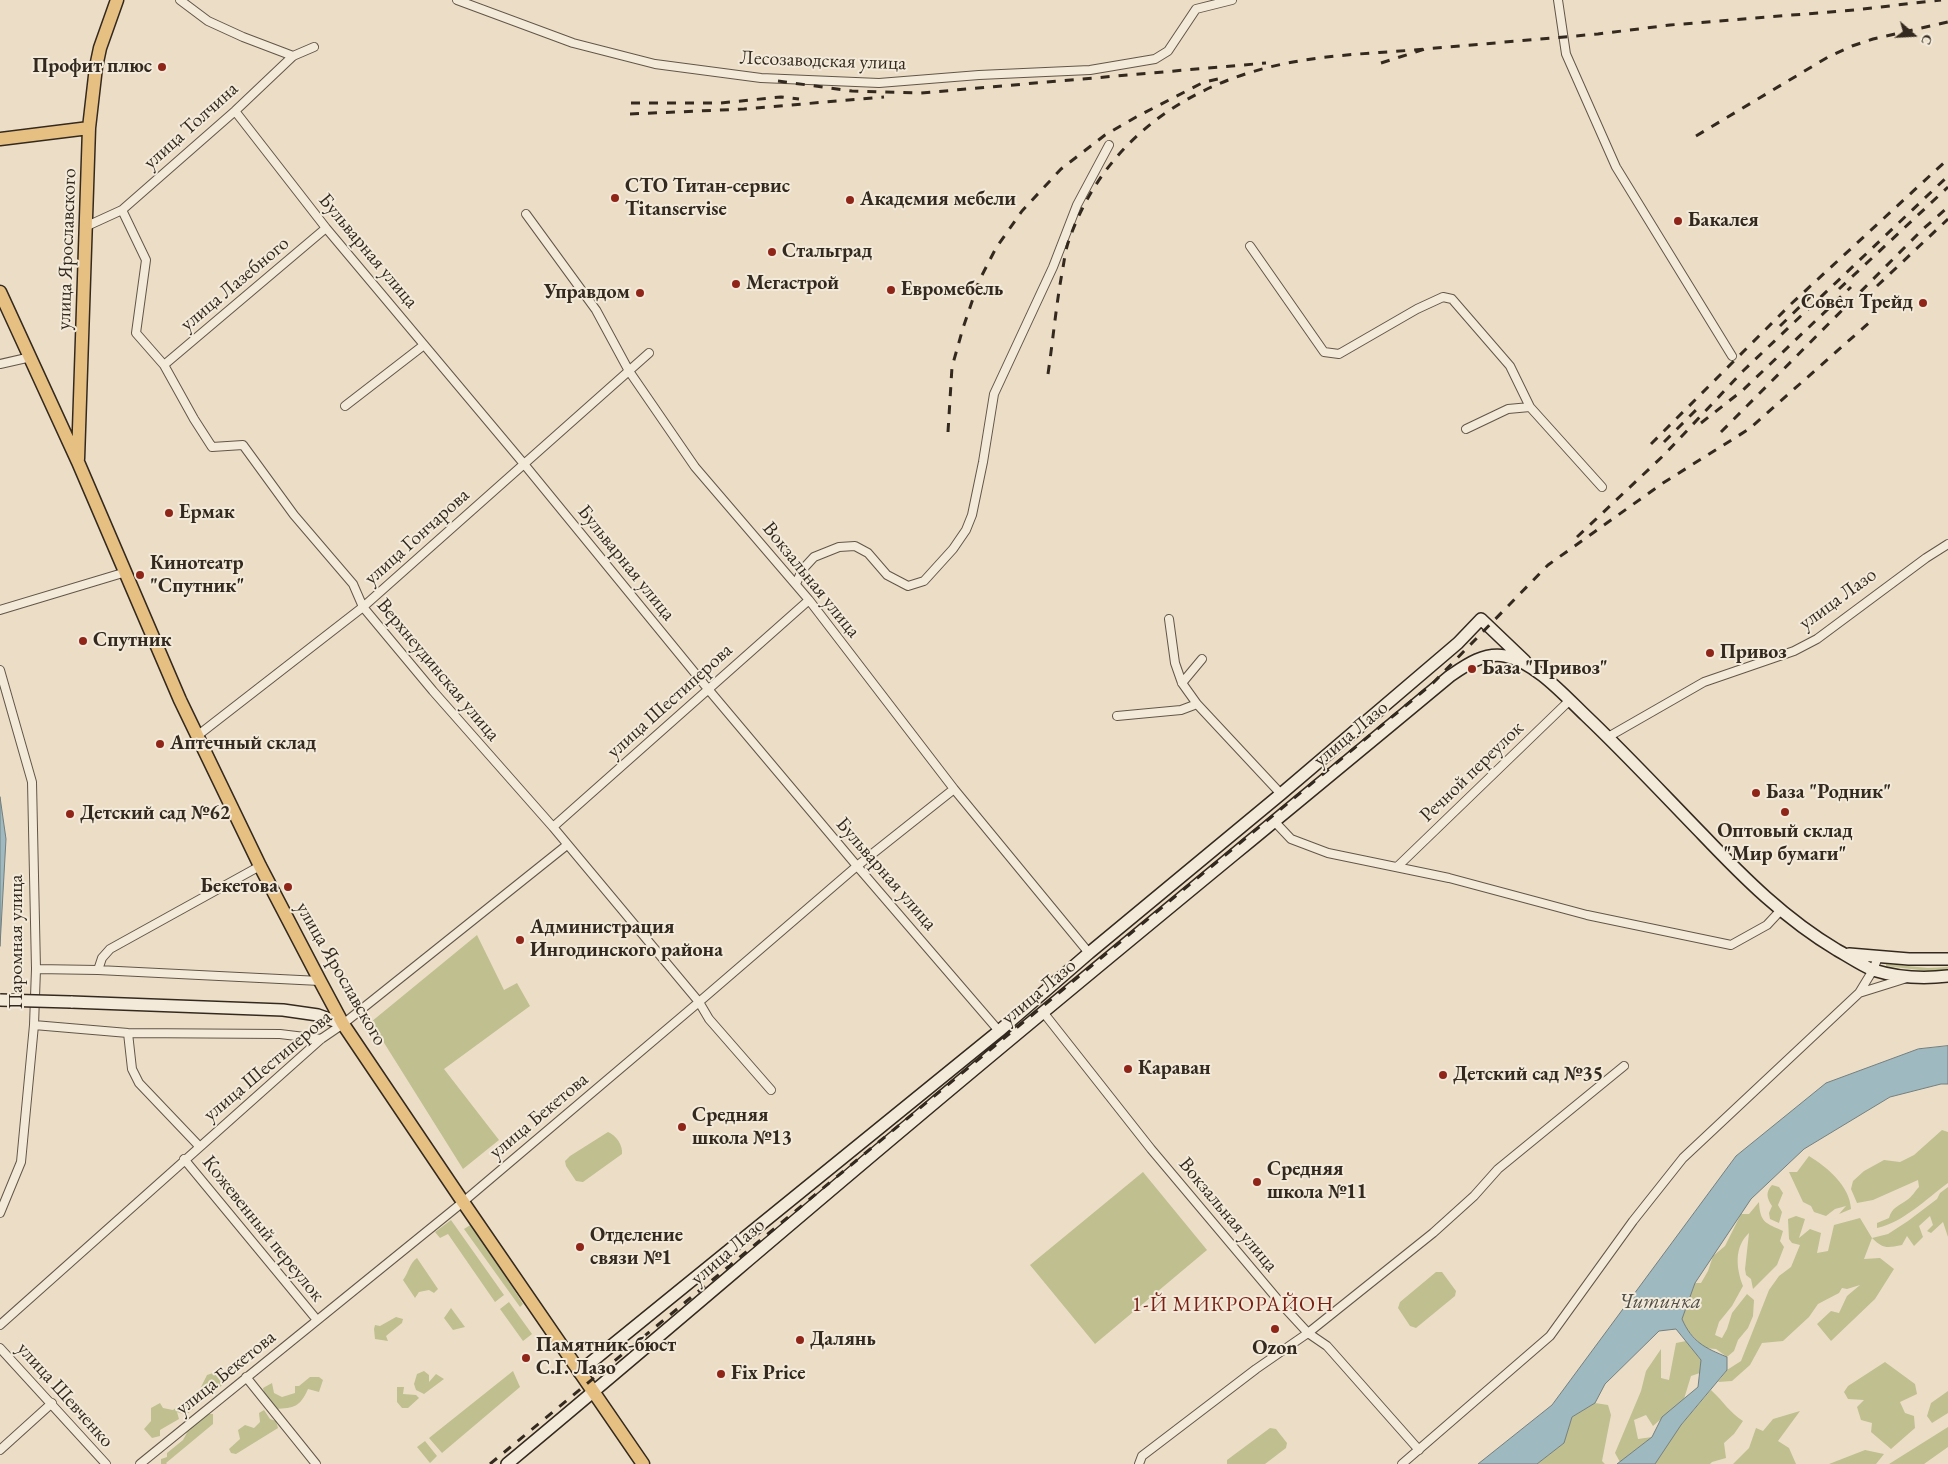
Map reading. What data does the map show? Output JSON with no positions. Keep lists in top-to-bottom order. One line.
{"streets":{"main road":["улица Ярославского","улица Лазо"],"street":["Лесозаводская улица","улица Толчина","Бульварная улица","улица Лазебного","улица Гончарова","Вокзальная улица","Верхнеудинская улица","улица Шестиперова","Речной переулок","Паромная улица","улица Бекетова","Кожевенный переулок","улица Шевченко"]},"crossings":[["улица Толчина","улица Ярославского"],["улица Толчина","Бульварная улица"],["улица Толчина","Верхнеудинская улица"],["улица Ярославского","улица Гончарова"],["улица Ярославского","улица Лазо"],["улица Ярославского","улица Шестиперова"],["улица Ярославского","улица Бекетова"],["Бульварная улица","улица Лазебного"],["Бульварная улица","улица Гончарова"],["Бульварная улица","улица Лазо"],["Бульварная улица","улица Шестиперова"],["Бульварная улица","улица Бекетова"],["улица Лазебного","Верхнеудинская улица"],["улица Гончарова","Вокзальная улица"],["улица Гончарова","Верхнеудинская улица"],["Вокзальная улица","улица Лазо"],["Вокзальная улица","улица Шестиперова"],["Вокзальная улица","улица Бекетова"],["улица Лазо","Речной переулок"],["Верхнеудинская улица","улица Шестиперова"],["Верхнеудинская улица","улица Бекетова"],["улица Шестиперова","Кожевенный переулок"],["улица Бекетова","Кожевенный переулок"]],"districts":["1-Й МИКРОРАЙОН"],"water":["Читинка"],"places":["Профит плюс","СТО Титан-сервис Titanservise","Академия мебели","Бакалея","Стальград","Мегастрой","Евромебель","Управдом","Совел Трейд","Ермак","Кинотеатр \"Спутник\"","Спутник","Привоз","База \"Привоз\"","Аптечный склад","База \"Родник\"","Оптовый склад \"Мир бумаги\"","Детский сад №62","Бекетова","Администрация Ингодинского района","Караван","Детский сад №35","Средняя школа №13","Средняя школа №11","Отделение связи №1","Ozon","Далянь","Памятник-бюст С.Г. Лазо","Fix Price"],"north":"right"}
